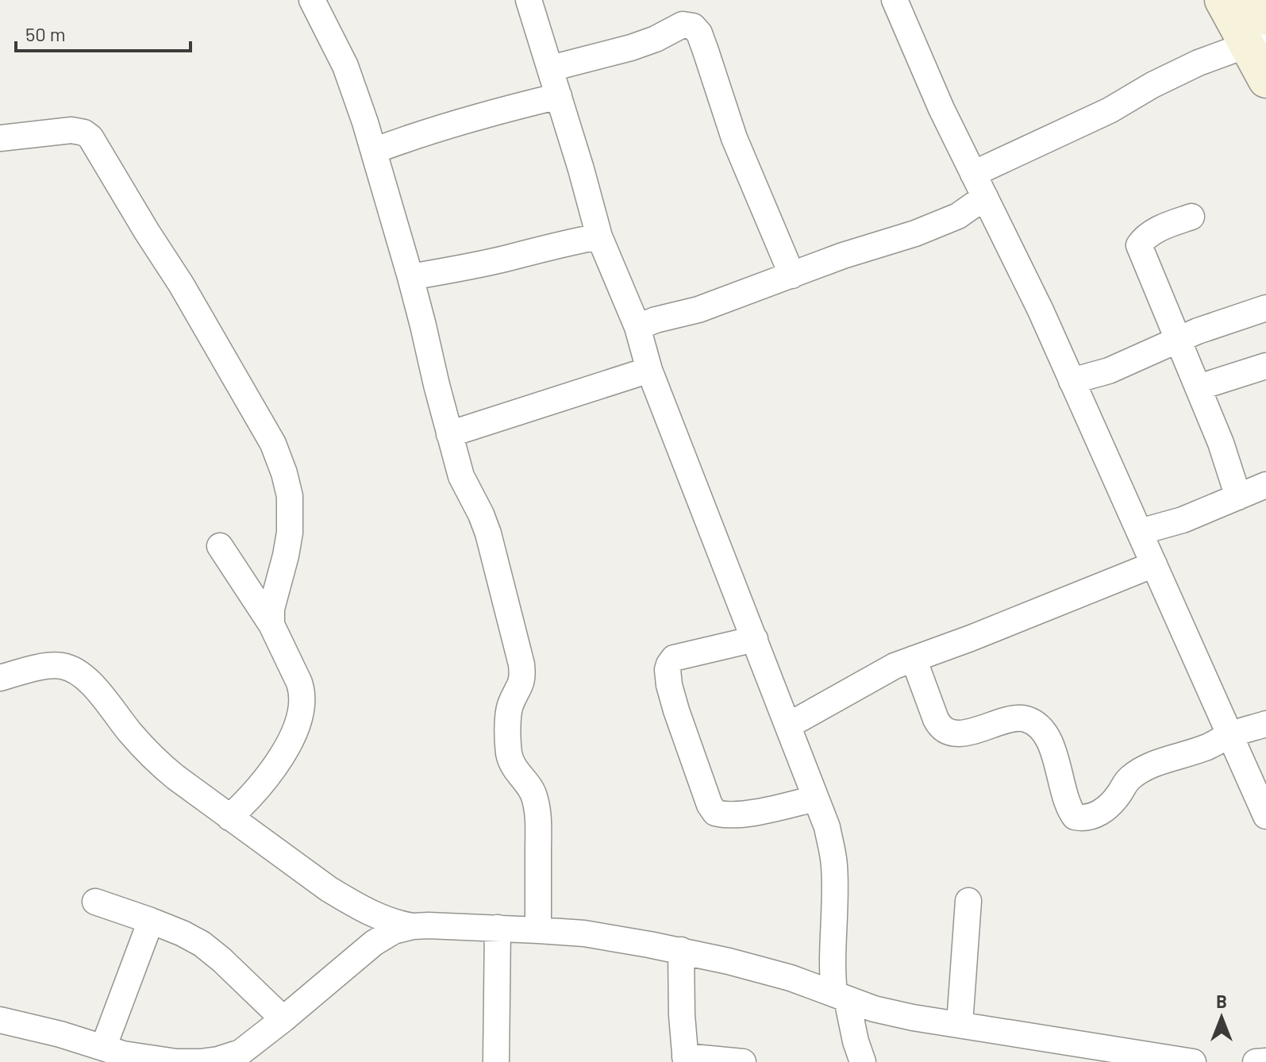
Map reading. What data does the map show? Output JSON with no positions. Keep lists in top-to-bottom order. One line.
{"scale_bar":"50 m","north":"top"}
